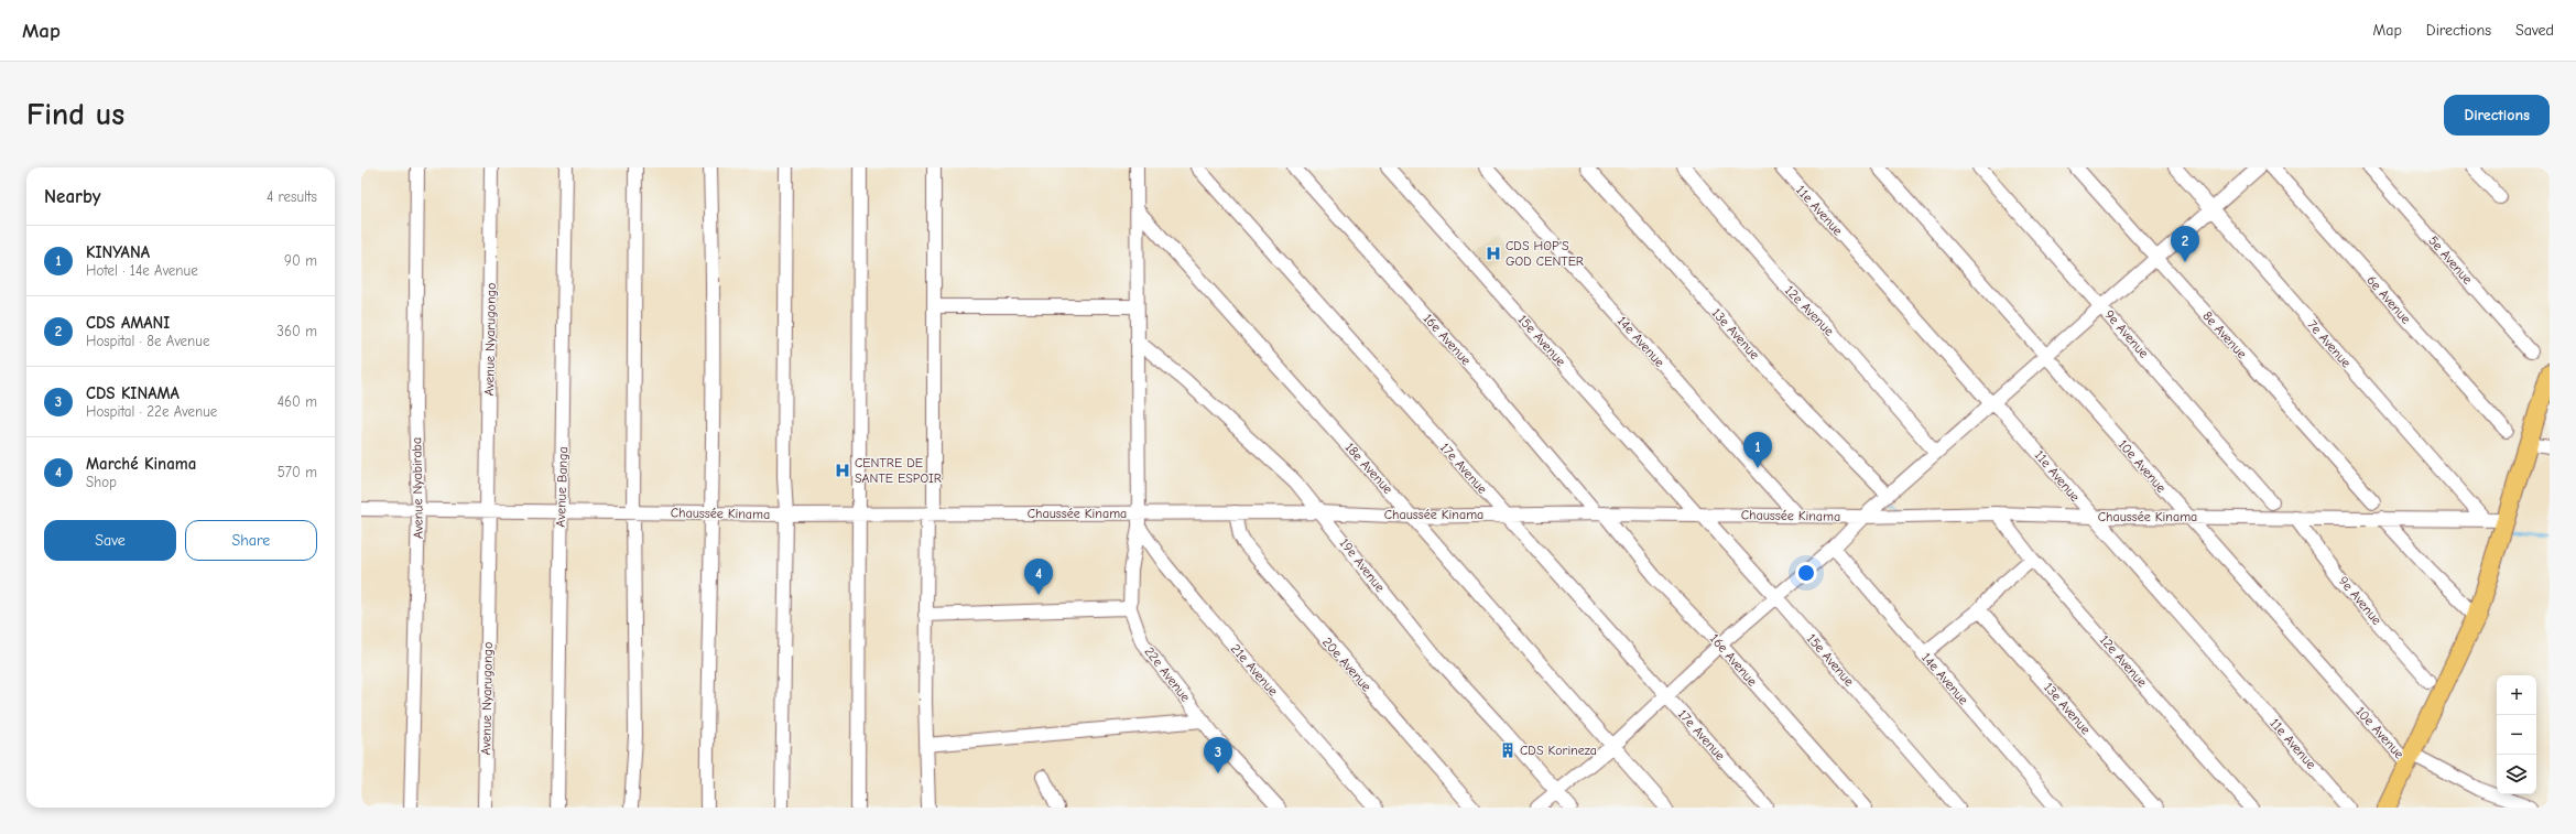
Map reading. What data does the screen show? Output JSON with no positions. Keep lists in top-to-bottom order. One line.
{"streets":{"street":["11e Avenue","5e Avenue","6e Avenue","12e Avenue","13e Avenue","9e Avenue","8e Avenue","Avenue Nyarugongo","16e Avenue","15e Avenue","14e Avenue","7e Avenue","10e Avenue","18e Avenue","17e Avenue","Avenue Banga","Avenue Nyabiraba","Chaussée Kinama","19e Avenue","20e Avenue","21e Avenue","22e Avenue"]},"crossings":[["11e Avenue","Chaussée Kinama"],["12e Avenue","Chaussée Kinama"],["9e Avenue","Chaussée Kinama"],["Avenue Nyarugongo","Chaussée Kinama"],["16e Avenue","Chaussée Kinama"],["15e Avenue","Chaussée Kinama"],["14e Avenue","Chaussée Kinama"],["7e Avenue","Chaussée Kinama"],["10e Avenue","Chaussée Kinama"],["18e Avenue","Chaussée Kinama"],["18e Avenue","22e Avenue"],["17e Avenue","Chaussée Kinama"],["Avenue Banga","Chaussée Kinama"],["Avenue Nyabiraba","Chaussée Kinama"],["Chaussée Kinama","19e Avenue"],["Chaussée Kinama","20e Avenue"],["Chaussée Kinama","22e Avenue"],["19e Avenue","22e Avenue"],["21e Avenue","22e Avenue"]],"places":{"hospital":["CDS HOP'S GOD CENTER","CENTRE DE SANTE ESPOIR"],"building":["CDS Korineza"]},"page":{"header":"Map","nav":["Map","Directions","Saved"],"buttons":["Directions",["Save","Share"]],"title":"Find us","heading":["Nearby","4 results"],"list":[{"mark":"1","name":"KINYANA","note":"Hotel · 14e Avenue","value":"90 m"},{"mark":"2","name":"CDS AMANI","note":"Hospital · 8e Avenue","value":"360 m"},{"mark":"3","name":"CDS KINAMA","note":"Hospital · 22e Avenue","value":"460 m"},{"mark":"4","name":"Marché Kinama","note":"Shop","value":"570 m"}],"pins":["2","1","4","3"],"map_buttons":["+","−"]}}
